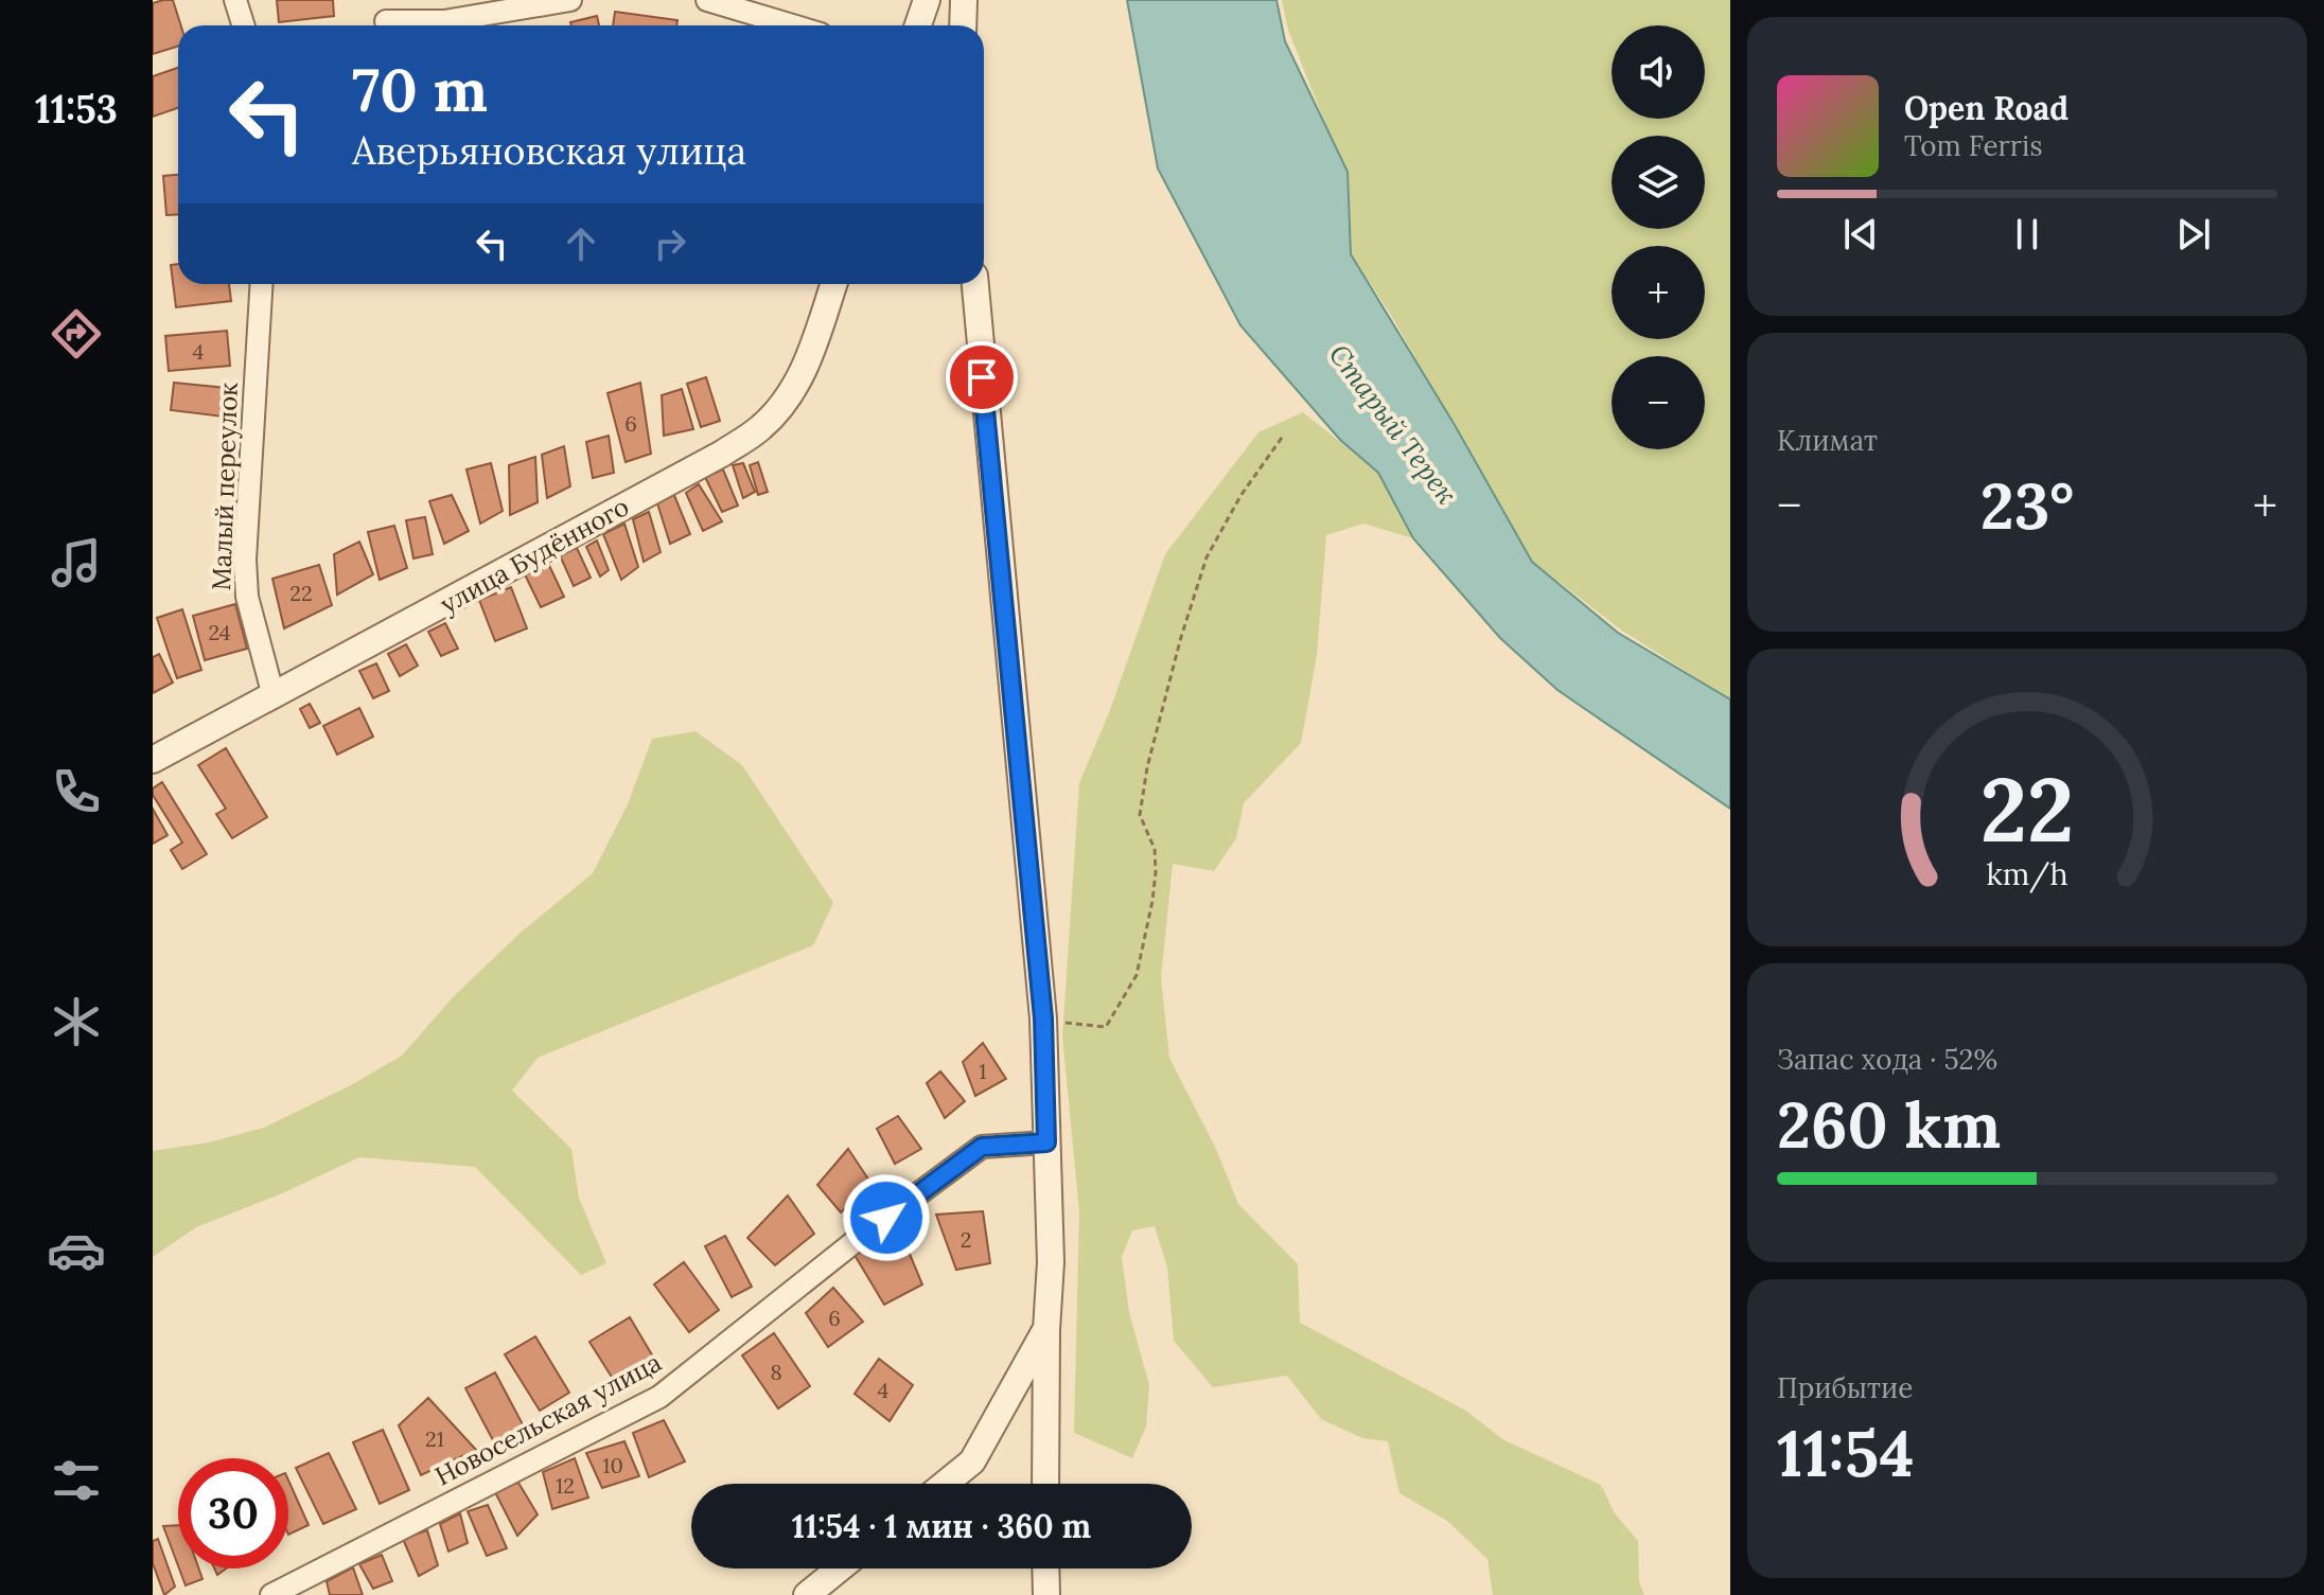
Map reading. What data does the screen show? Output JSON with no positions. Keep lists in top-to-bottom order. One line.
{"streets":{"street":["Малый переулок","улица Будённого","Новосельская улица"]},"crossings":[["Малый переулок","улица Будённого"]],"water":["Старый Терек"],"house_numbers":["4","6","22","24","1","2","6","8","4","21","10","12"],"page":{"tabs":"11:53","map_buttons":["+","−"],"turn":["70 m","Аверьяновская улица"],"song":["Open Road","Tom Ferris"],"tile":["Климат",["Запас хода · 52%","260 km"],["Прибытие","11:54"]],"heat":["−","23°","+"],"limit":"30","trip":"11:54 · 1 мин · 360 m","gauge":["22","km/h"]}}
